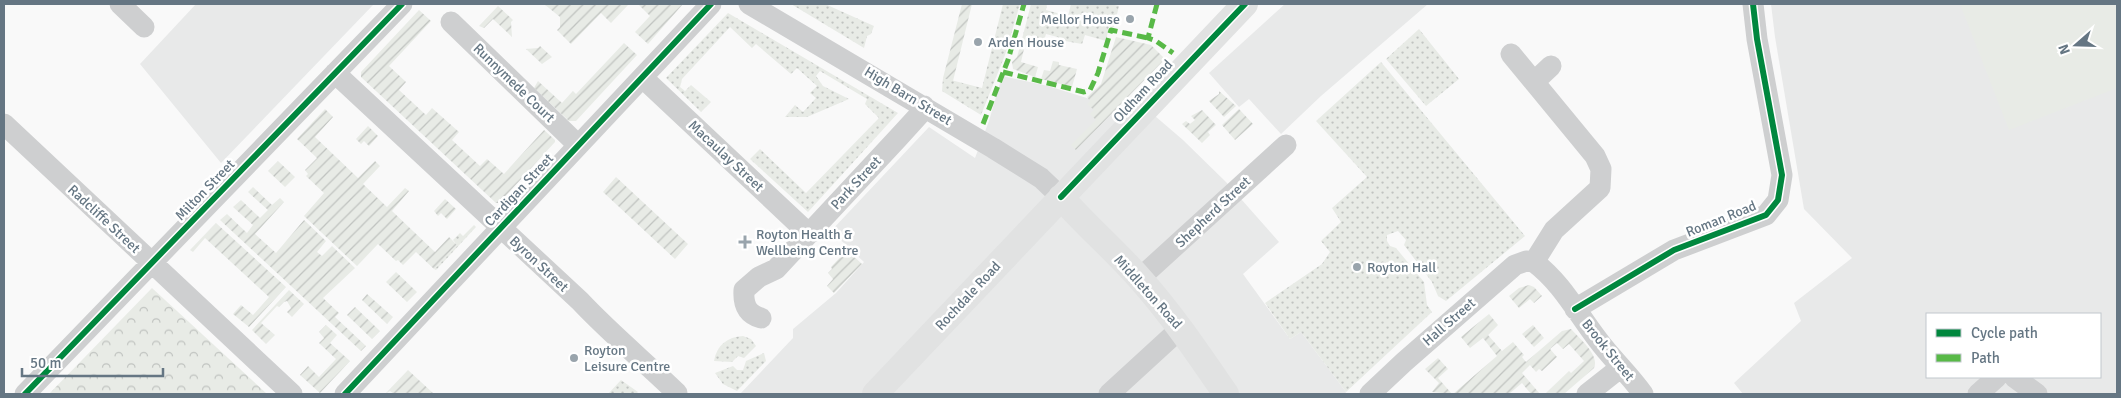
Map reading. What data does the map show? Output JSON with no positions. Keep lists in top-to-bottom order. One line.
{"streets":{"main road":["Oldham Road","Middleton Road","Rochdale Road"],"street":["Runnymede Court","High Barn Street","Macaulay Street","Park Street","Milton Street","Cardigan Street","Shepherd Street","Radcliffe Street","Roman Road","Byron Street","Hall Street","Brook Street"]},"crossings":[["Runnymede Court","Cardigan Street"],["Oldham Road","High Barn Street"],["Oldham Road","Middleton Road"],["Oldham Road","Rochdale Road"],["High Barn Street","Park Street"],["High Barn Street","Middleton Road"],["High Barn Street","Rochdale Road"],["Macaulay Street","Park Street"],["Macaulay Street","Cardigan Street"],["Milton Street","Radcliffe Street"],["Milton Street","Byron Street"],["Cardigan Street","Byron Street"],["Shepherd Street","Middleton Road"],["Roman Road","Brook Street"],["Middleton Road","Rochdale Road"],["Hall Street","Brook Street"]],"places":{"other":["Mellor House","Arden House","Royton Hall","Royton Leisure Centre"],"health":["Royton Health & Wellbeing Centre"]},"legend":["Cycle path","Path"],"scale_bar":"50 m","north":"left"}
